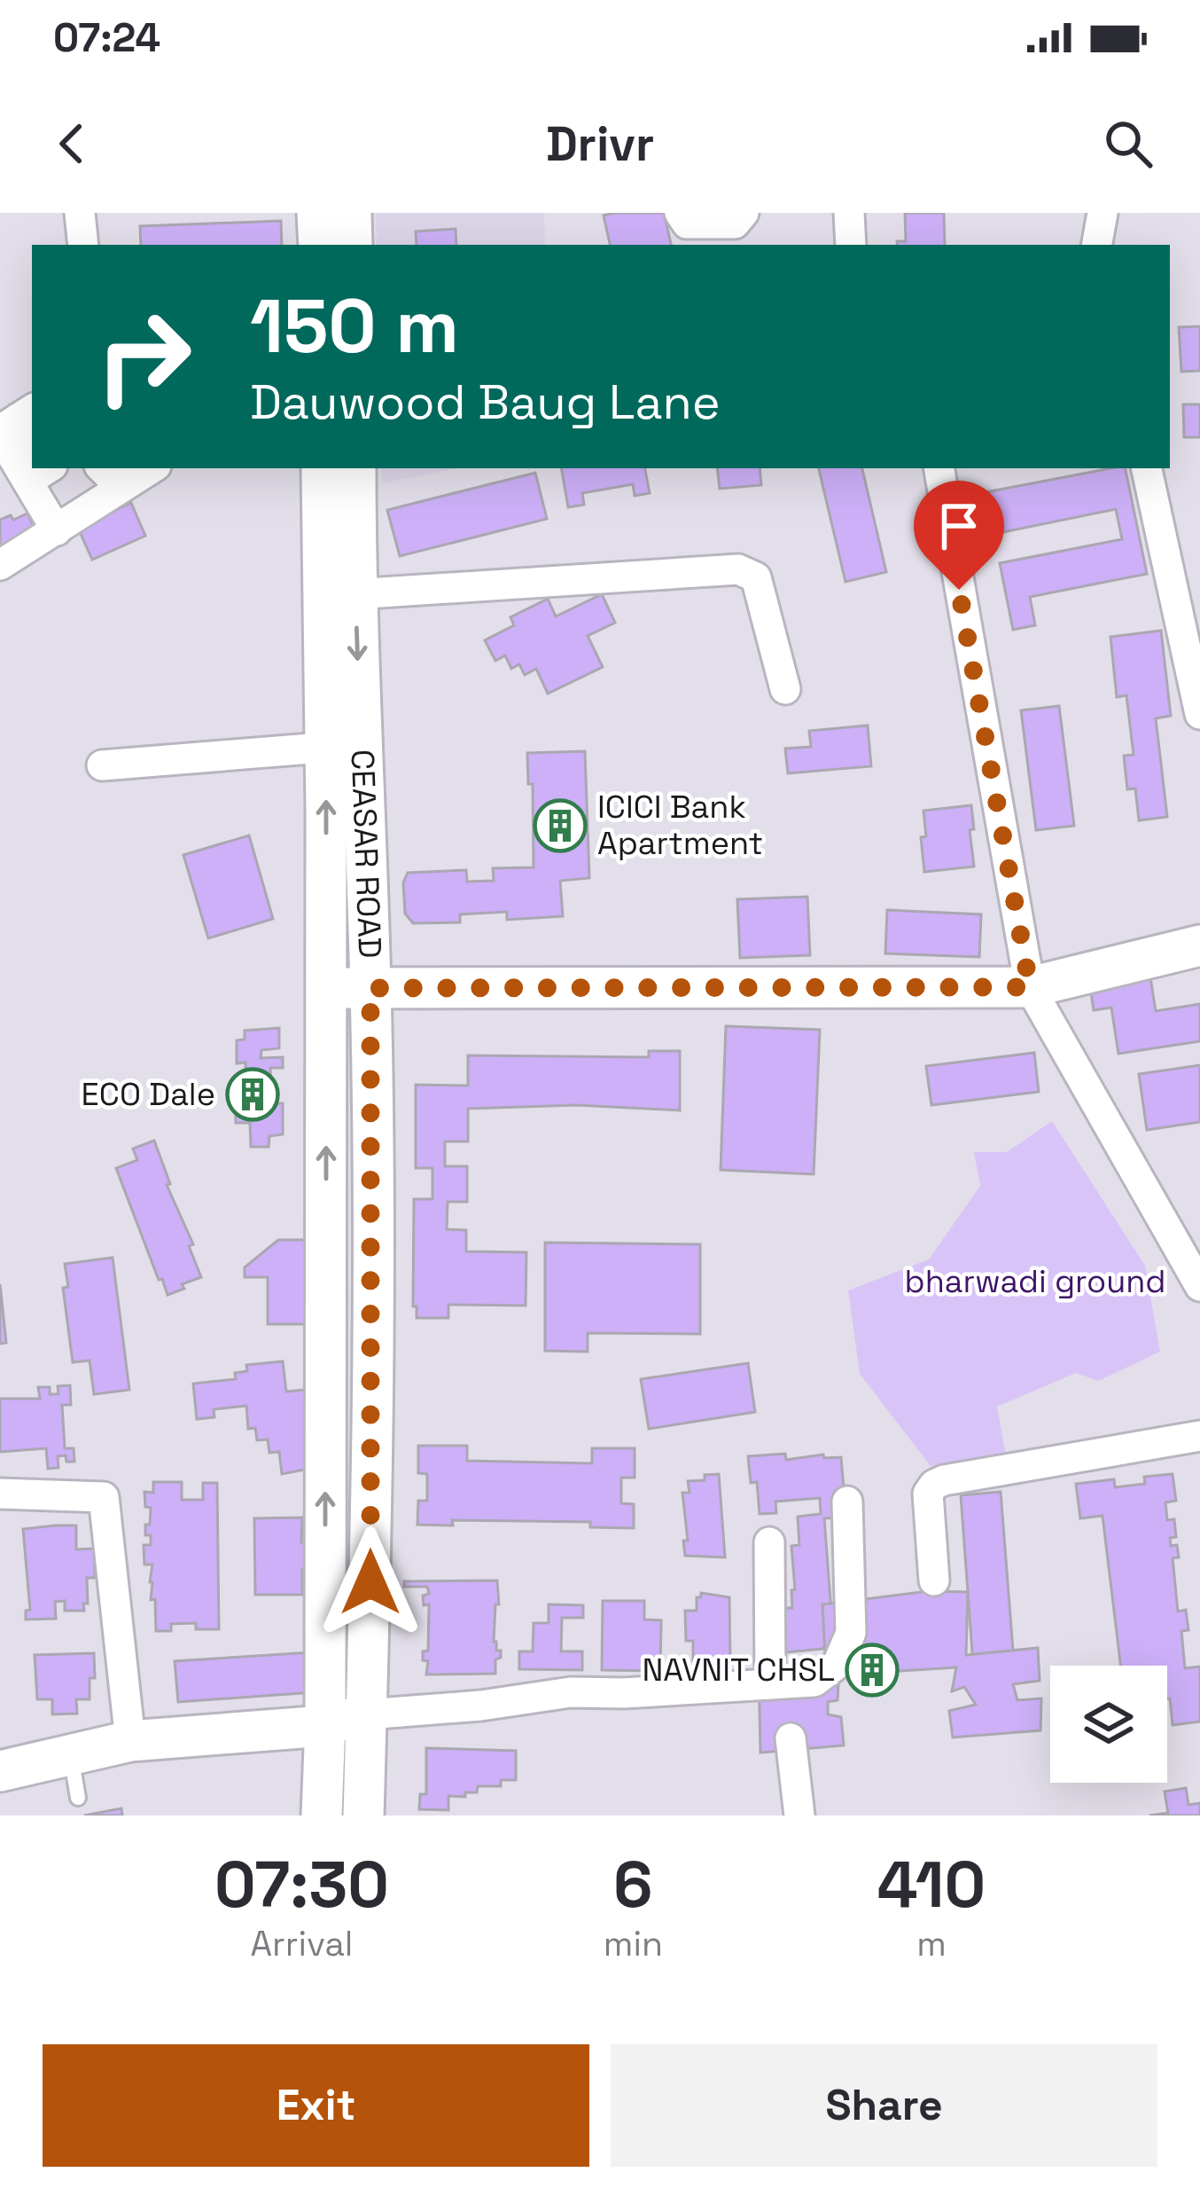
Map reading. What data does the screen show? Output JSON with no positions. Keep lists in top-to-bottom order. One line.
{"streets":{"main road":["CEASAR ROAD"]},"parks":["bharwadi ground"],"places":{"building":["ICICI Bank Apartment","ECO Dale","NAVNIT CHSL"]},"page":{"status":"07:24","header":"Drivr","turn":["150 m","Dauwood Baug Lane"],"eta":["07:30","Arrival","6","min","410","m"],"buttons":["Exit","Share"]}}
